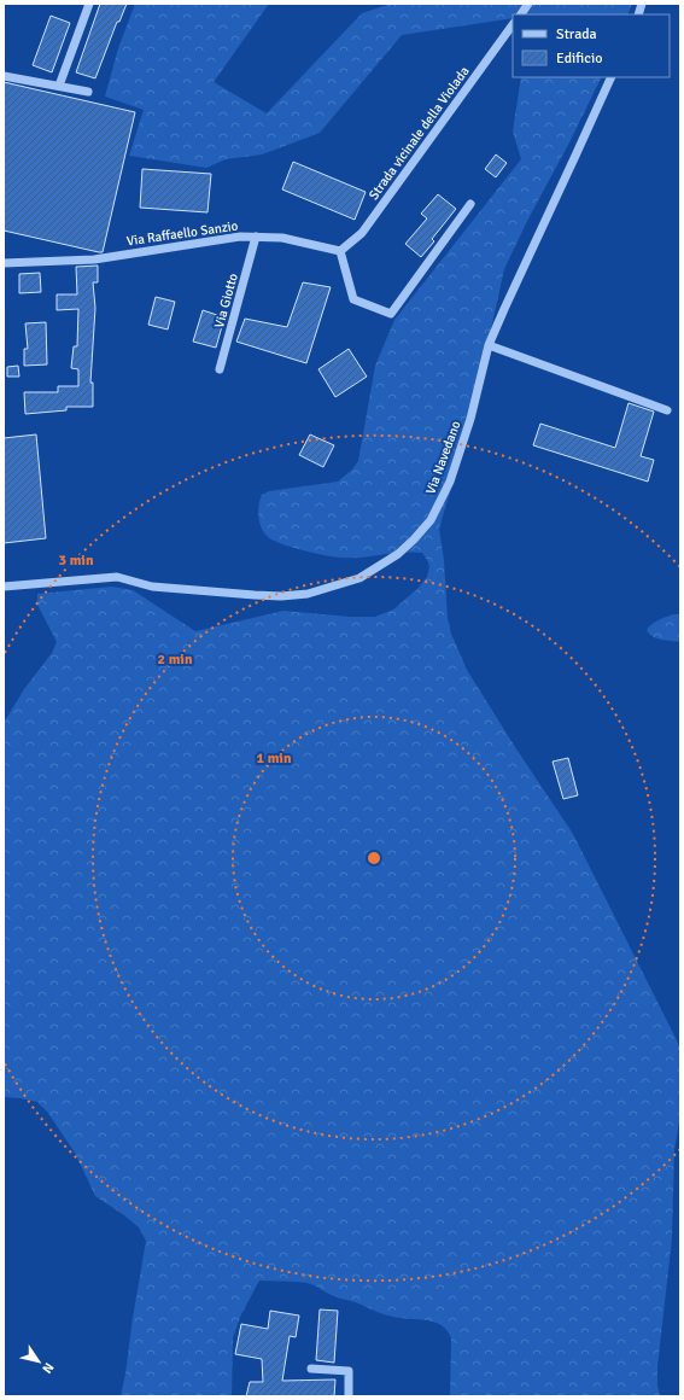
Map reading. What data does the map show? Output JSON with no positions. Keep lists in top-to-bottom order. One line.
{"streets":{"street":["Strada vicinale della Violada","Via Raffaello Sanzio","Via Giotto","Via Navedano"]},"crossings":[["Strada vicinale della Violada","Via Raffaello Sanzio"],["Via Raffaello Sanzio","Via Giotto"]],"legend":["Strada","Edificio"],"north":"bottom right","rings":["3 min","2 min","1 min"]}
